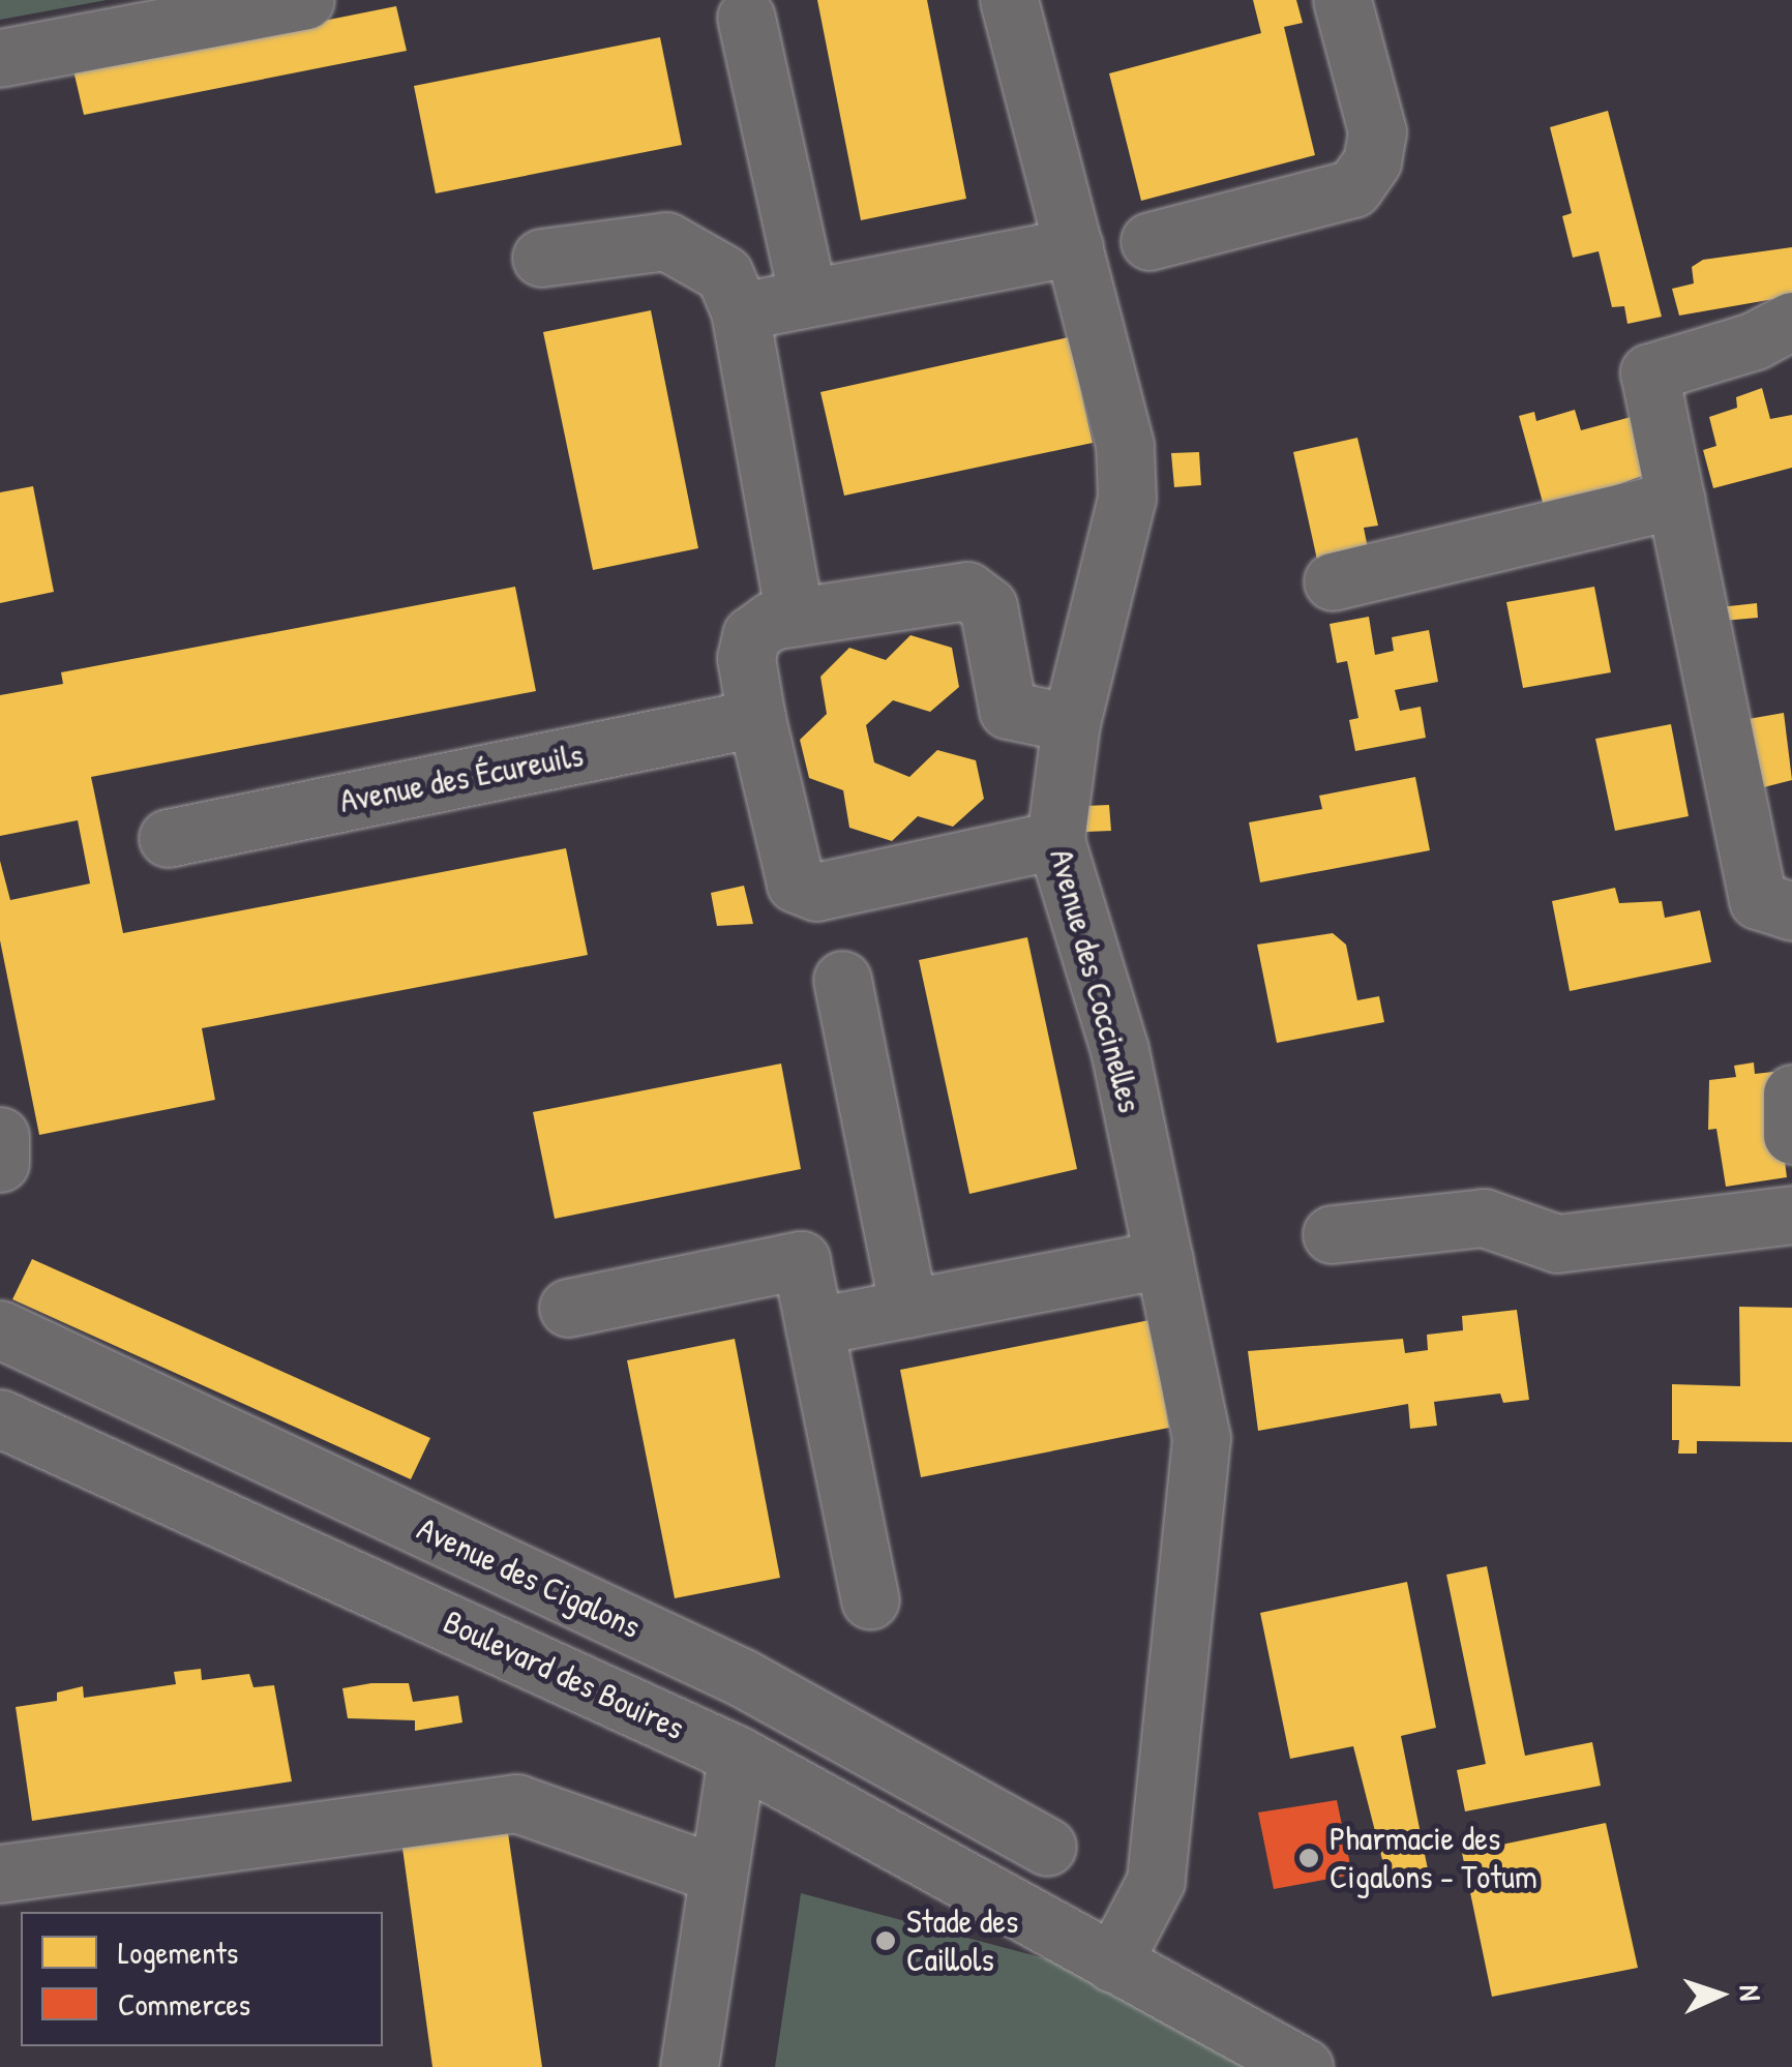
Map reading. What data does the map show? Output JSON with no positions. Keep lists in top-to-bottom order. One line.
{"streets":{"street":["Avenue des Écureuils","Avenue des Coccinelles","Avenue des Cigalons","Boulevard des Bouires"]},"crossings":[["Avenue des Coccinelles","Boulevard des Bouires"]],"places":["Pharmacie des Cigalons - Totum","Stade des Caillols"],"legend":["Logements","Commerces"],"north":"right"}
